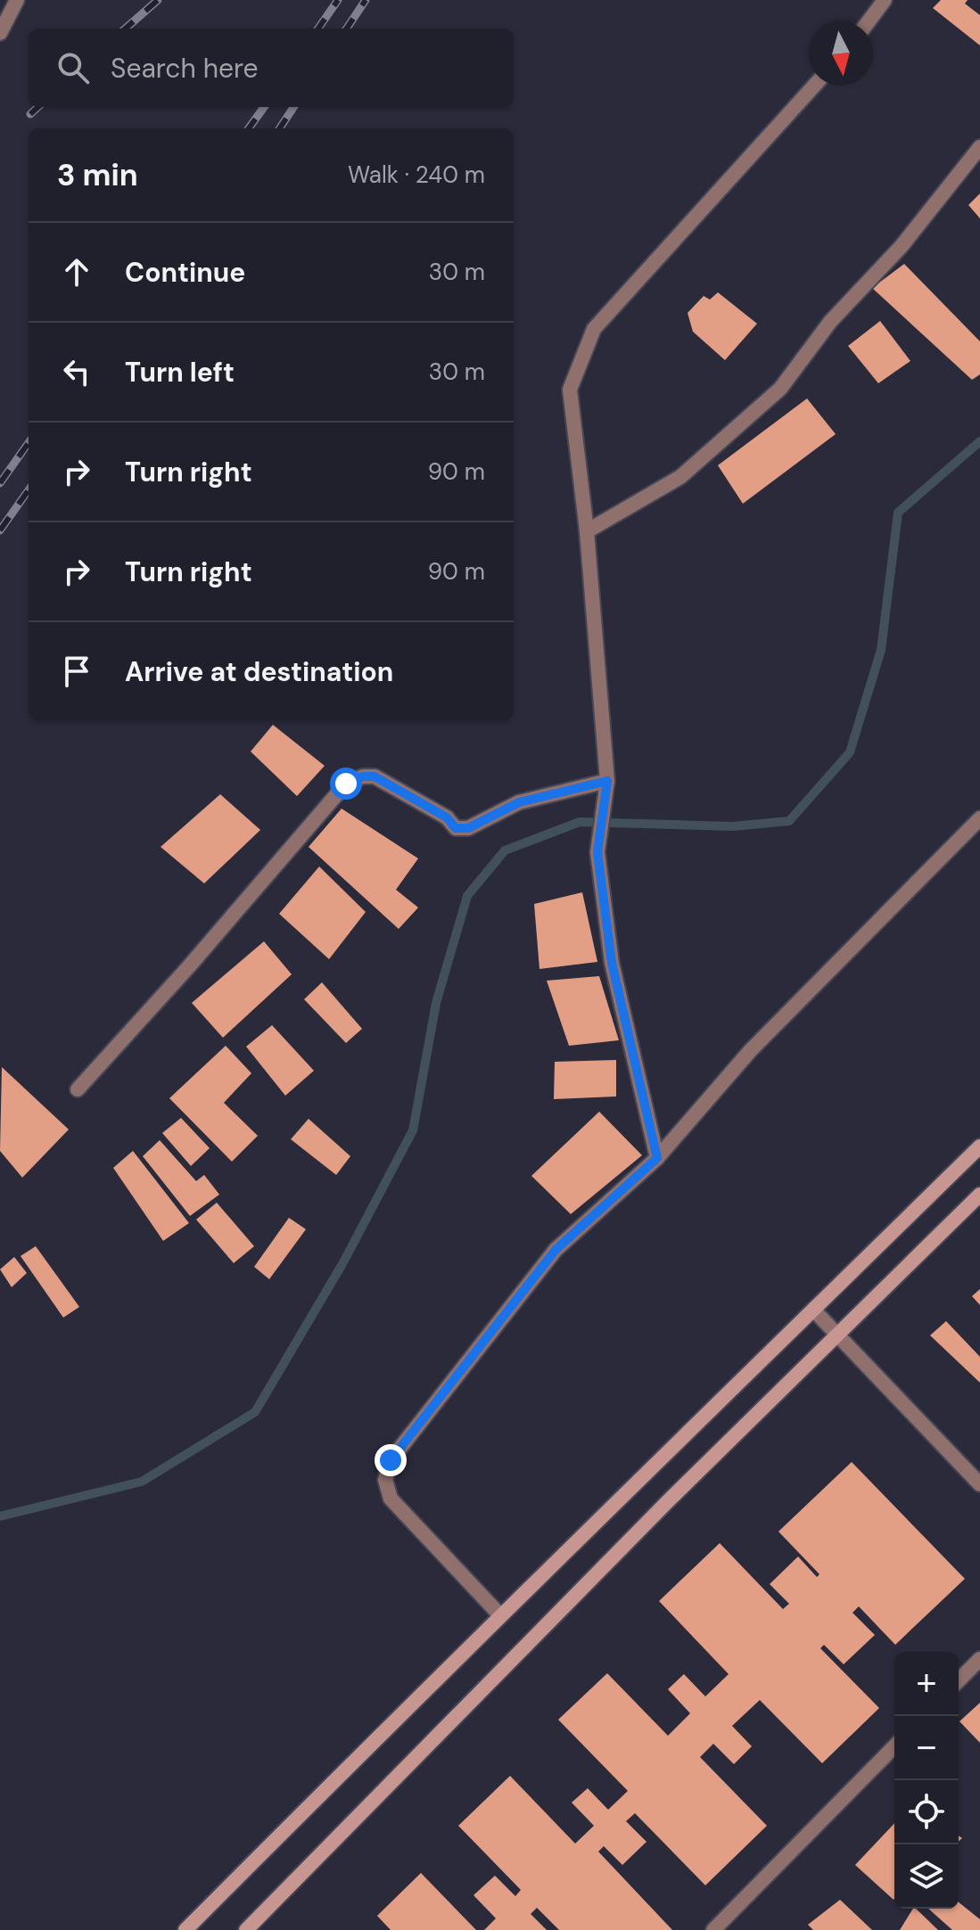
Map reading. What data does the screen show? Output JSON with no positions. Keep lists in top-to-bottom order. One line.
{"north":"bottom","page":{"search":"Search here","heading":["3 min","Walk · 240 m"],"list":[["Continue","30 m"],["Turn left","30 m"],["Turn right","90 m"],["Turn right","90 m"],"Arrive at destination"],"map_buttons":["+","−"]}}
